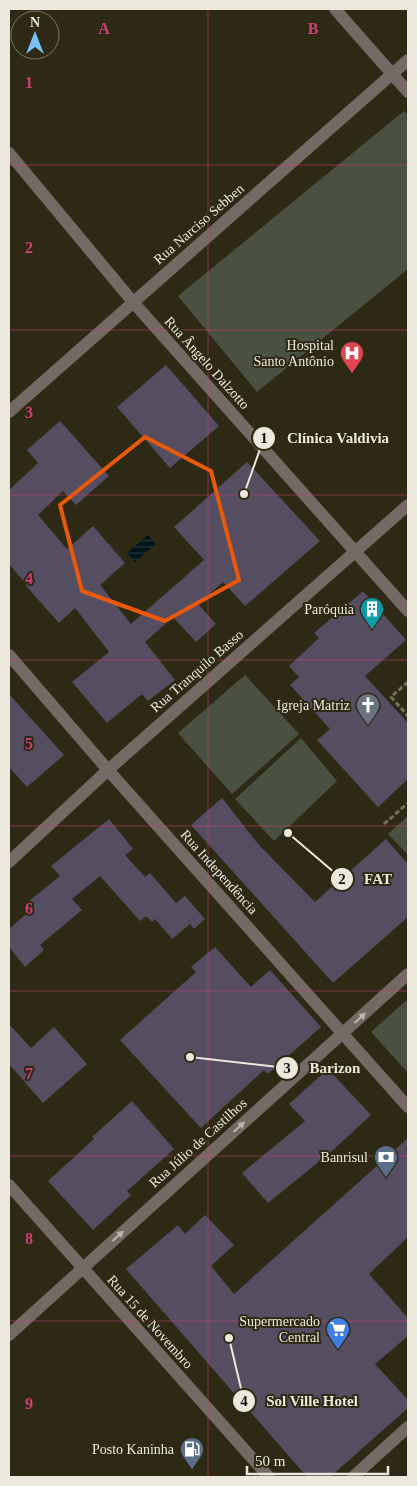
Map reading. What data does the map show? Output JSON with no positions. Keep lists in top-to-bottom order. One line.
{"streets":{"street":["Rua Narciso Sebben","Rua Ângelo Dalzotto","Rua Tranquilo Basso","Rua Independência","Rua Júlio de Castilhos","Rua 15 de Novembro"]},"crossings":[["Rua Narciso Sebben","Rua Ângelo Dalzotto"],["Rua Ângelo Dalzotto","Rua Tranquilo Basso"],["Rua Tranquilo Basso","Rua Independência"],["Rua Independência","Rua Júlio de Castilhos"],["Rua Júlio de Castilhos","Rua 15 de Novembro"]],"one_way":["Rua Júlio de Castilhos"],"places":{"hospital":["Hospital Santo Antônio"],"other":["Clínica Valdivia","FAT","Barizon","Sol Ville Hotel"],"building":["Paróquia"],"church":["Igreja Matriz"],"bank":["Banrisul"],"supermarket":["Supermercado Central"],"fuel station":["Posto Kaninha"]},"scale_bar":"50 m","north":"top","grid":{"columns":["A","B"],"rows":["1","2","3","4","5","6","7","8","9"]}}
